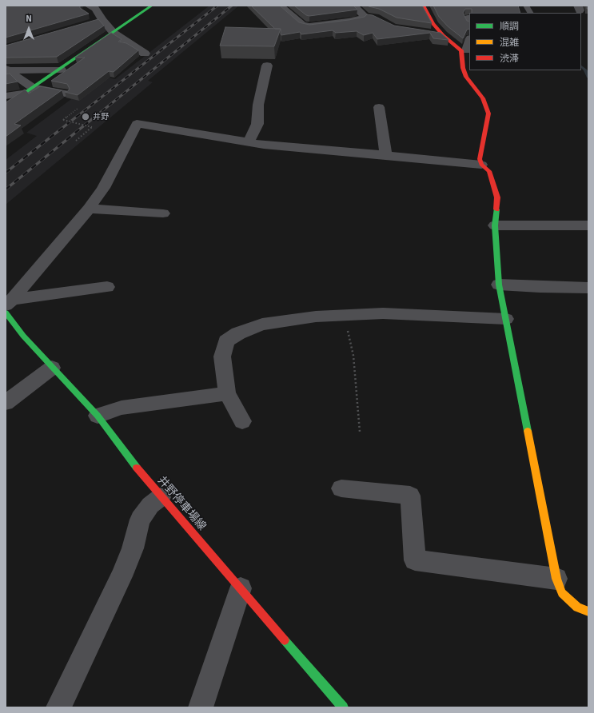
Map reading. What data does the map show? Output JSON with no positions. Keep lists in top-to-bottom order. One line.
{"streets":{"street":["井野停車場線"]},"places":["井野"],"legend":["順調","混雑","渋滞"],"north":"top"}
